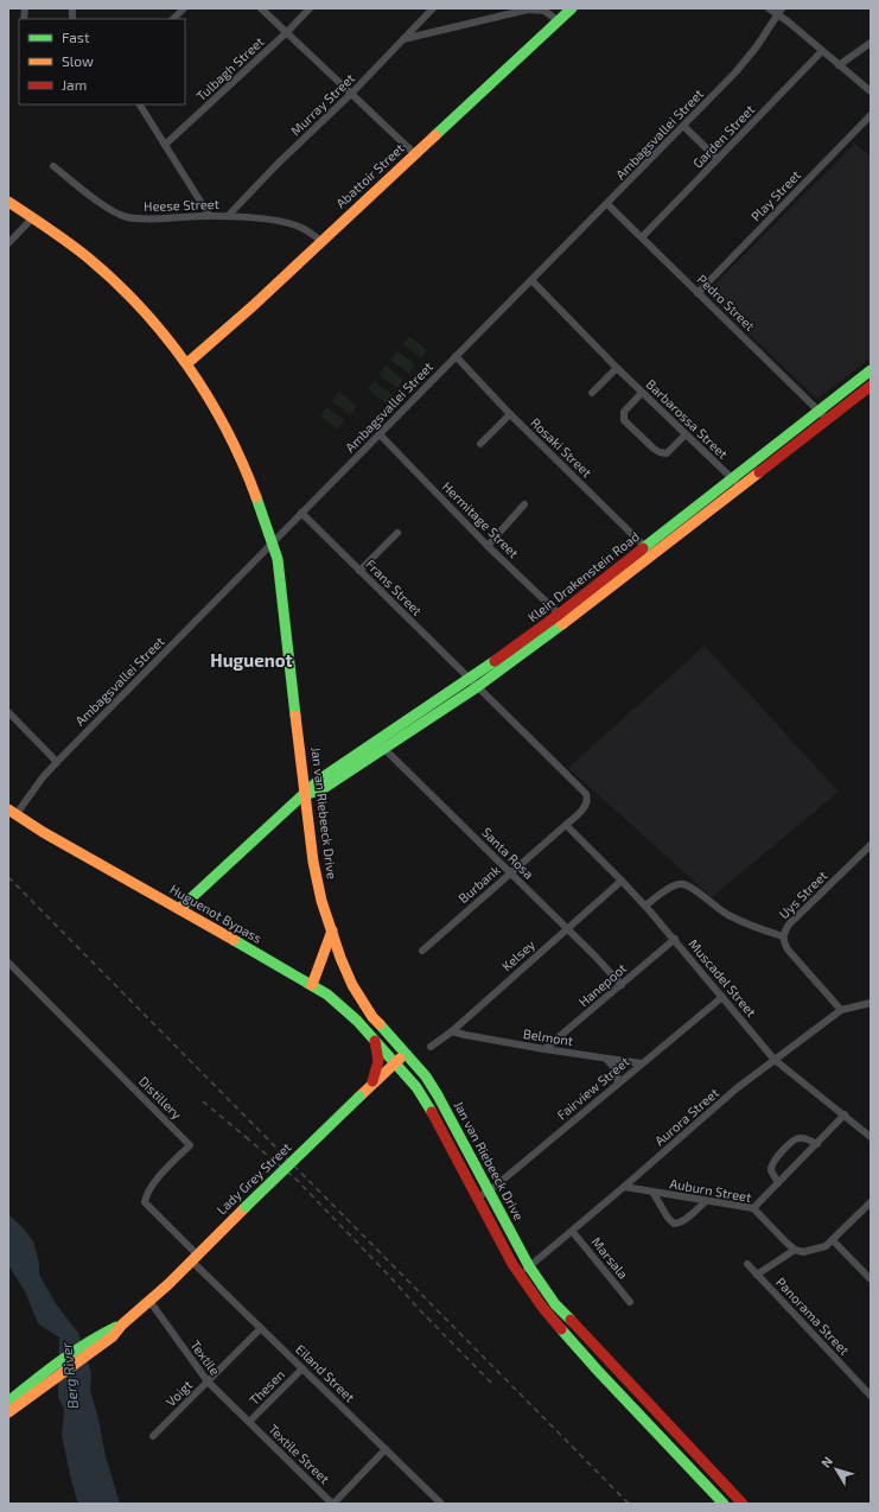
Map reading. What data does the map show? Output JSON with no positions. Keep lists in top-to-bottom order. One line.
{"streets":{"main road":["Abattoir Street","Klein Drakenstein Road","Jan van Riebeeck Drive","Huguenot Bypass","Lady Grey Street"],"street":["Tulbagh Street","Murray Street","Ambagsvallei Street","Garden Street","Play Street","Heese Street","Pedro Street","Barbarossa Street","Rosaki Street","Hermitage Street","Frans Street","Santa Rosa","Burbank","Uys Street","Kelsey","Muscadel Street","Hanepoot","Belmont","Fairview Street","Distillery","Aurora Street","Auburn Street","Marsala","Panorama Street","Textile","Eiland Street","Thesen","Voigt","Textile Street"]},"crossings":[["Murray Street","Heese Street"],["Ambagsvallei Street","Pedro Street"],["Ambagsvallei Street","Barbarossa Street"],["Ambagsvallei Street","Rosaki Street"],["Ambagsvallei Street","Hermitage Street"],["Ambagsvallei Street","Frans Street"],["Ambagsvallei Street","Jan van Riebeeck Drive"],["Ambagsvallei Street","Huguenot Bypass"],["Garden Street","Pedro Street"],["Abattoir Street","Heese Street"],["Abattoir Street","Jan van Riebeeck Drive"],["Play Street","Pedro Street"],["Pedro Street","Klein Drakenstein Road"],["Barbarossa Street","Klein Drakenstein Road"],["Rosaki Street","Klein Drakenstein Road"],["Hermitage Street","Klein Drakenstein Road"],["Klein Drakenstein Road","Frans Street"],["Klein Drakenstein Road","Jan van Riebeeck Drive"],["Klein Drakenstein Road","Santa Rosa"],["Klein Drakenstein Road","Burbank"],["Klein Drakenstein Road","Huguenot Bypass"],["Frans Street","Burbank"],["Jan van Riebeeck Drive","Huguenot Bypass"],["Jan van Riebeeck Drive","Fairview Street"],["Jan van Riebeeck Drive","Aurora Street"],["Jan van Riebeeck Drive","Lady Grey Street"],["Santa Rosa","Burbank"],["Santa Rosa","Kelsey"],["Santa Rosa","Hanepoot"],["Burbank","Muscadel Street"],["Uys Street","Aurora Street"],["Huguenot Bypass","Lady Grey Street"],["Kelsey","Muscadel Street"],["Kelsey","Belmont"],["Muscadel Street","Hanepoot"],["Muscadel Street","Fairview Street"],["Muscadel Street","Aurora Street"],["Hanepoot","Belmont"],["Belmont","Fairview Street"],["Distillery","Lady Grey Street"],["Distillery","Eiland Street"],["Aurora Street","Auburn Street"],["Aurora Street","Marsala"],["Lady Grey Street","Textile"],["Lady Grey Street","Eiland Street"],["Auburn Street","Panorama Street"],["Textile","Thesen"],["Textile","Voigt"],["Textile","Textile Street"],["Eiland Street","Thesen"],["Eiland Street","Voigt"],["Thesen","Textile Street"]],"districts":["Huguenot"],"water":["Berg River"],"legend":["Fast","Slow","Jam"],"north":"top left"}
